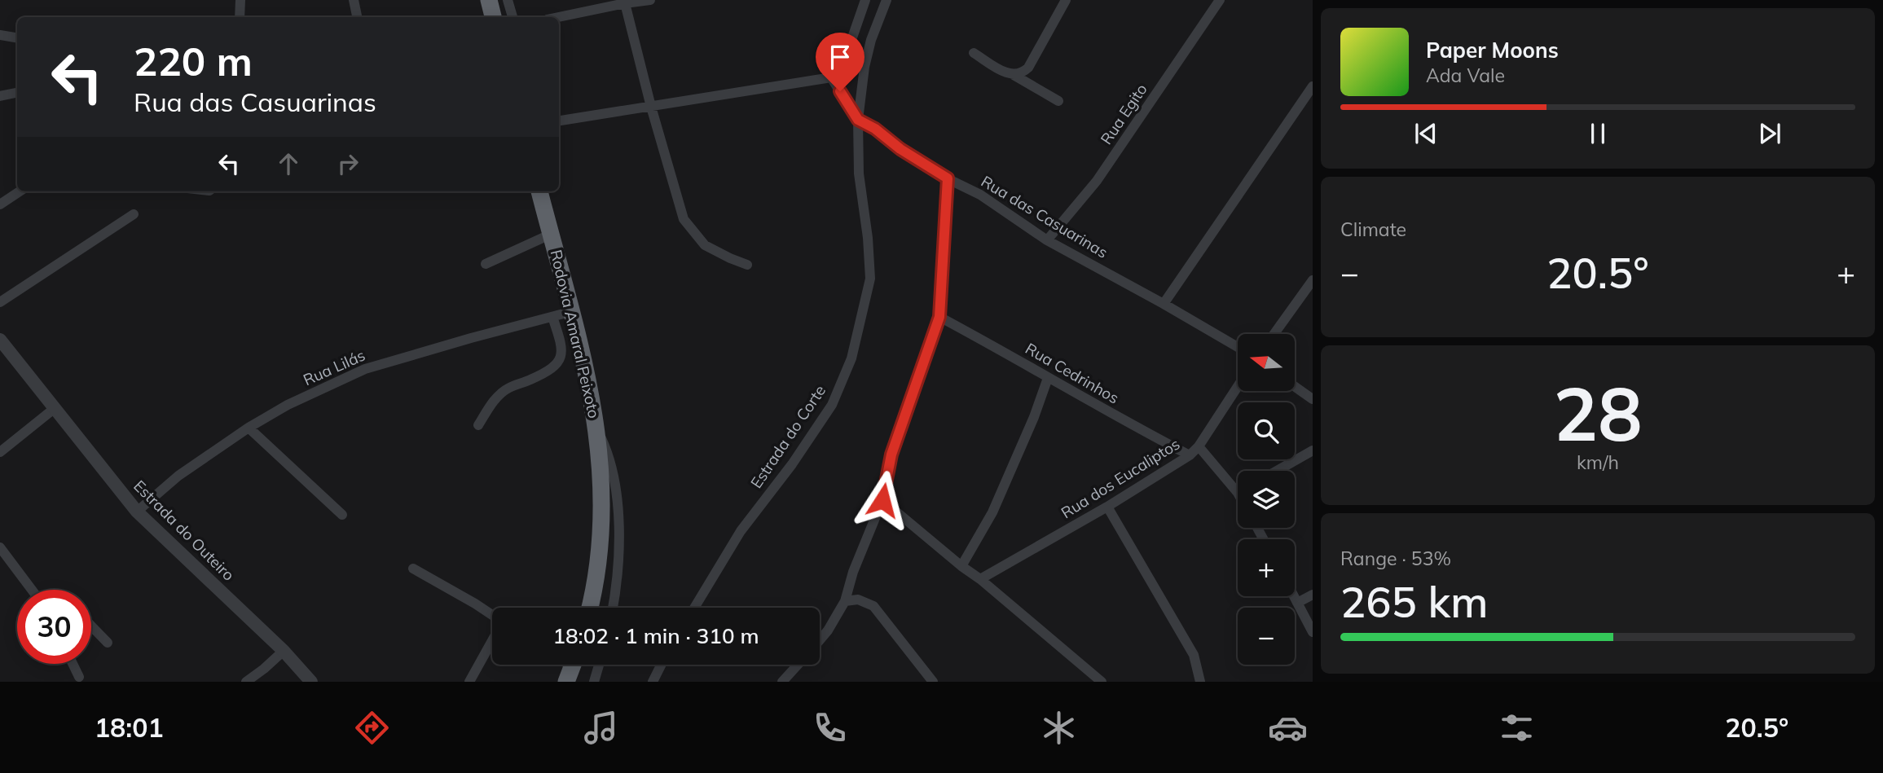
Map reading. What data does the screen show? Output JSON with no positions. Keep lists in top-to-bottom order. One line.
{"streets":{"highway":["Rodovia Amaral Peixoto"],"street":["Rua Egito","Rua das Casuarinas","Rua Lilás","Rua Cedrinhos","Estrada do Corte","Rua dos Eucaliptos","Estrada do Outeiro"]},"crossings":[["Rua Egito","Rua das Casuarinas"],["Rua das Casuarinas","Estrada do Corte"],["Rodovia Amaral Peixoto","Rua Lilás"],["Rua Lilás","Estrada do Outeiro"],["Rua Cedrinhos","Rua dos Eucaliptos"]],"north":"left","page":{"turn":["220 m","Rua das Casuarinas"],"song":["Paper Moons","Ada Vale"],"tile":["Climate",["28","km/h"],["Range · 53%","265 km"]],"heat":["−","20.5°","+"],"map_buttons":["+","−"],"limit":"30","trip":"18:02 · 1 min · 310 m","tabs":["18:01","20.5°"]}}
